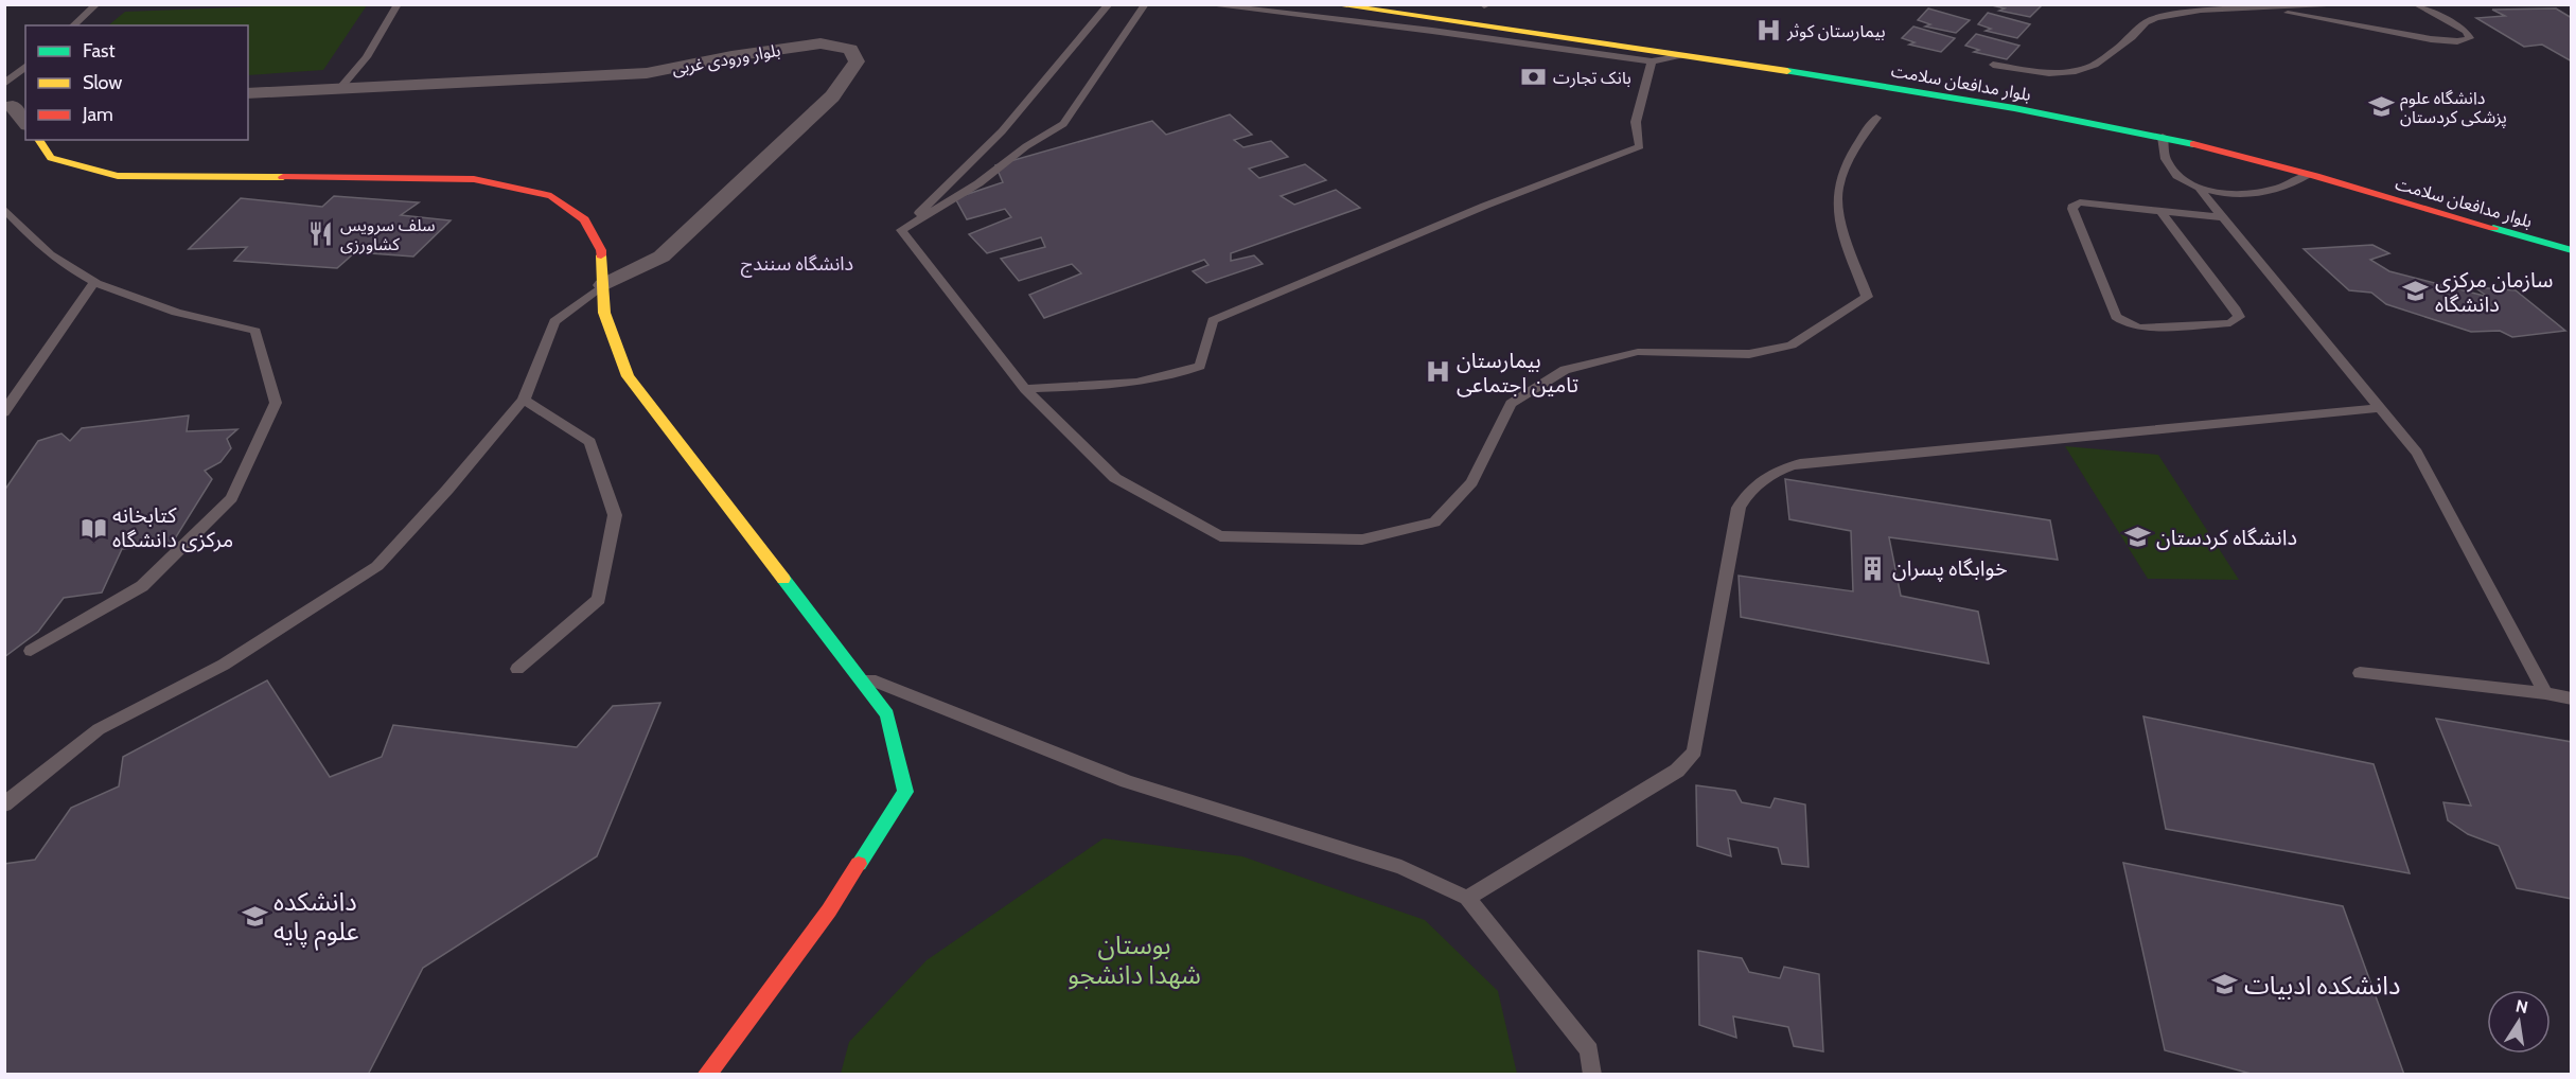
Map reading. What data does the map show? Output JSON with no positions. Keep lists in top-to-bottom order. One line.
{"streets":{"street":["بلوار ورودی غربی","بلوار مدافعان سلامت"]},"districts":["دانشگاه سنندج"],"parks":["بوستان شهدا دانشجو"],"places":{"hospital":["بیمارستان کوثر","بیمارستان تامین اجتماعی"],"bank":["بانک تجارت"],"school or university":["دانشگاه علوم پزشکی کردستان","سازمان مرکزی دانشگاه","دانشگاه کردستان","دانشکده علوم پایه","دانشکده ادبیات"],"restaurant":["سلف سرویس کشاورزی"],"library":["کتابخانه مرکزی دانشگاه"],"building":["خوابگاه پسران"]},"legend":["Fast","Slow","Jam"],"north":"top"}
